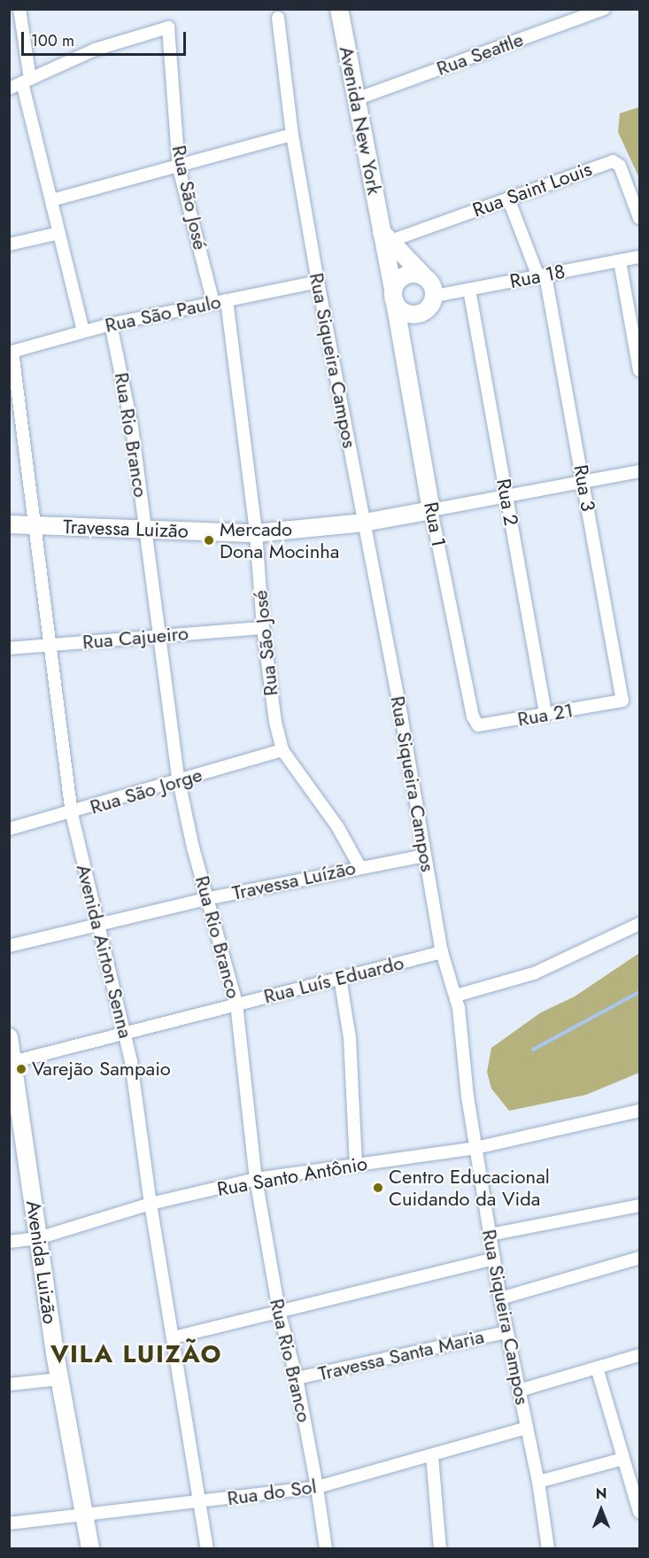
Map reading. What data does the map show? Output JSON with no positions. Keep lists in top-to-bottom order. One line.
{"streets":{"street":["Rua Seattle","Avenida New York","Rua Saint Louis","Rua São José","Rua 18","Rua São Paulo","Rua Siqueira Campos","Rua Rio Branco","Rua 3","Rua 2","Rua 1","Travessa Luizão","Rua Cajueiro","Rua 21","Rua São Jorge","Travessa Luízão","Avenida Airton Senna","Rua Luís Eduardo","Rua Santo Antônio","Avenida Luizão","Travessa Santa Maria","Rua do Sol"]},"crossings":[["Rua Seattle","Avenida New York"],["Avenida New York","Rua Saint Louis"],["Avenida New York","Rua 18"],["Avenida New York","Rua 1"],["Rua Saint Louis","Rua 3"],["Rua São José","Rua São Paulo"],["Rua São José","Travessa Luizão"],["Rua São José","Rua Cajueiro"],["Rua São José","Rua São Jorge"],["Rua São José","Travessa Luízão"],["Rua 18","Rua 3"],["Rua 18","Rua 2"],["Rua 18","Rua 1"],["Rua São Paulo","Rua Siqueira Campos"],["Rua São Paulo","Rua Rio Branco"],["Rua São Paulo","Avenida Airton Senna"],["Rua Siqueira Campos","Travessa Luizão"],["Rua Siqueira Campos","Travessa Luízão"],["Rua Siqueira Campos","Rua Luís Eduardo"],["Rua Siqueira Campos","Rua Santo Antônio"],["Rua Siqueira Campos","Travessa Santa Maria"],["Rua Siqueira Campos","Rua do Sol"],["Rua Rio Branco","Travessa Luizão"],["Rua Rio Branco","Rua Cajueiro"],["Rua Rio Branco","Rua São Jorge"],["Rua Rio Branco","Travessa Luízão"],["Rua Rio Branco","Rua Luís Eduardo"],["Rua Rio Branco","Rua Santo Antônio"],["Rua Rio Branco","Travessa Santa Maria"],["Rua Rio Branco","Rua do Sol"],["Rua 3","Rua 21"],["Rua 2","Rua 21"],["Rua 1","Travessa Luizão"],["Rua 1","Rua 21"],["Travessa Luizão","Avenida Airton Senna"],["Rua Cajueiro","Avenida Airton Senna"],["Rua São Jorge","Avenida Airton Senna"],["Travessa Luízão","Avenida Airton Senna"],["Avenida Airton Senna","Rua Luís Eduardo"],["Avenida Airton Senna","Rua Santo Antônio"],["Avenida Airton Senna","Rua do Sol"],["Rua Luís Eduardo","Avenida Luizão"],["Rua Santo Antônio","Avenida Luizão"],["Avenida Luizão","Rua do Sol"]],"districts":["VILA LUIZÃO"],"places":["Mercado Dona Mocinha","Varejão Sampaio","Centro Educacional Cuidando da Vida"],"scale_bar":"100 m","north":"top"}
